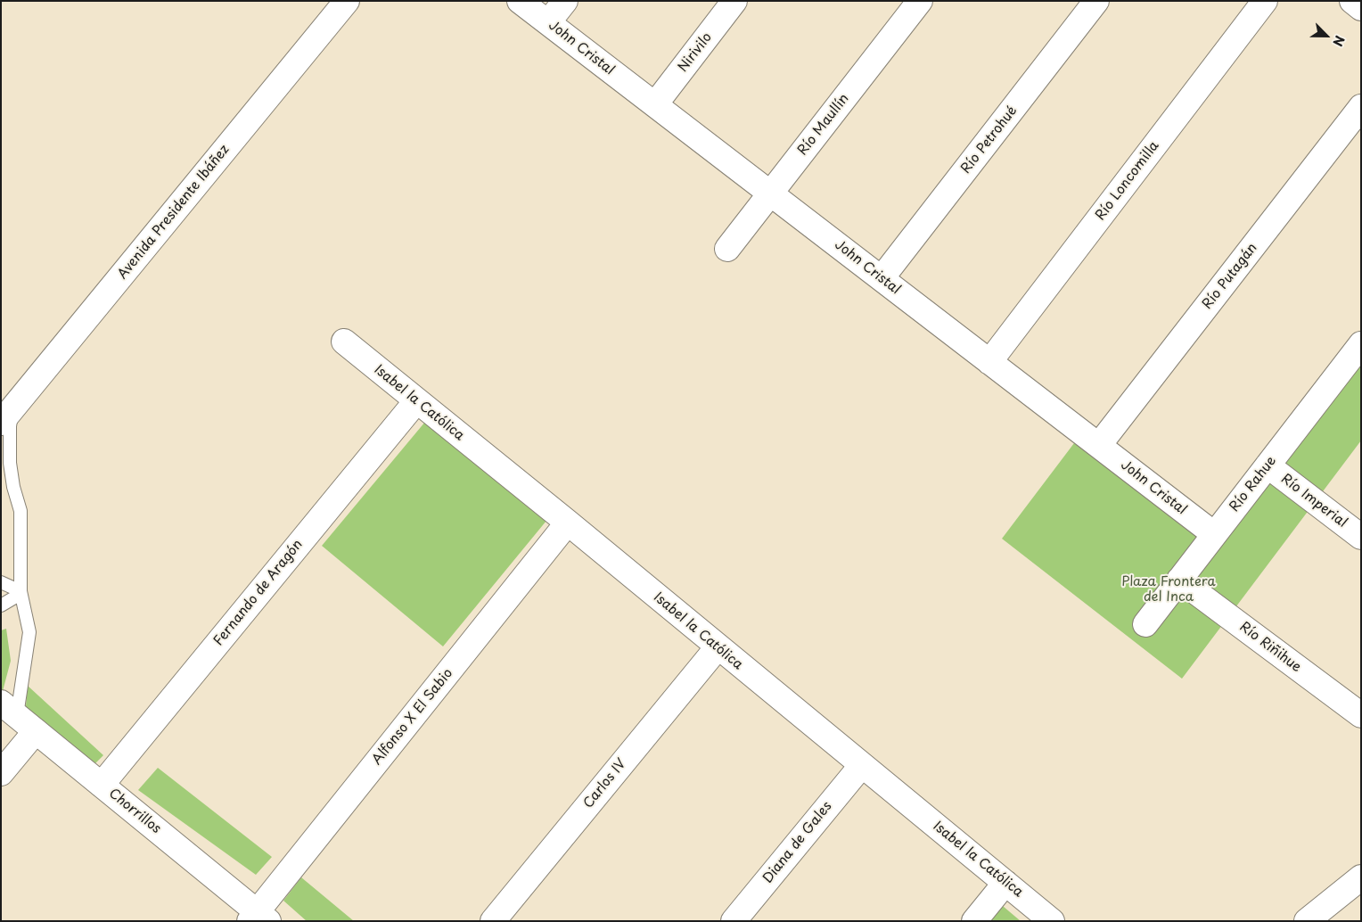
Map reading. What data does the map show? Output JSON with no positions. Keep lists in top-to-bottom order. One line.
{"streets":{"street":["John Cristal","Nirivilo","Río Maullín","Río Petrohué","Río Loncomilla","Avenida Presidente Ibáñez","Río Putagán","Isabel la Católica","Río Rahue","Río Imperial","Fernando de Aragón","Río Riñihue","Alfonso X El Sabio","Carlos IV","Chorrillos","Diana de Gales"]},"crossings":[["John Cristal","Nirivilo"],["John Cristal","Río Maullín"],["John Cristal","Río Petrohué"],["John Cristal","Río Loncomilla"],["John Cristal","Río Putagán"],["John Cristal","Río Rahue"],["Isabel la Católica","Fernando de Aragón"],["Isabel la Católica","Alfonso X El Sabio"],["Isabel la Católica","Carlos IV"],["Isabel la Católica","Diana de Gales"],["Río Rahue","Río Imperial"],["Río Rahue","Río Riñihue"],["Fernando de Aragón","Chorrillos"],["Alfonso X El Sabio","Chorrillos"]],"parks":["Plaza Frontera del Inca"],"north":"bottom right"}
